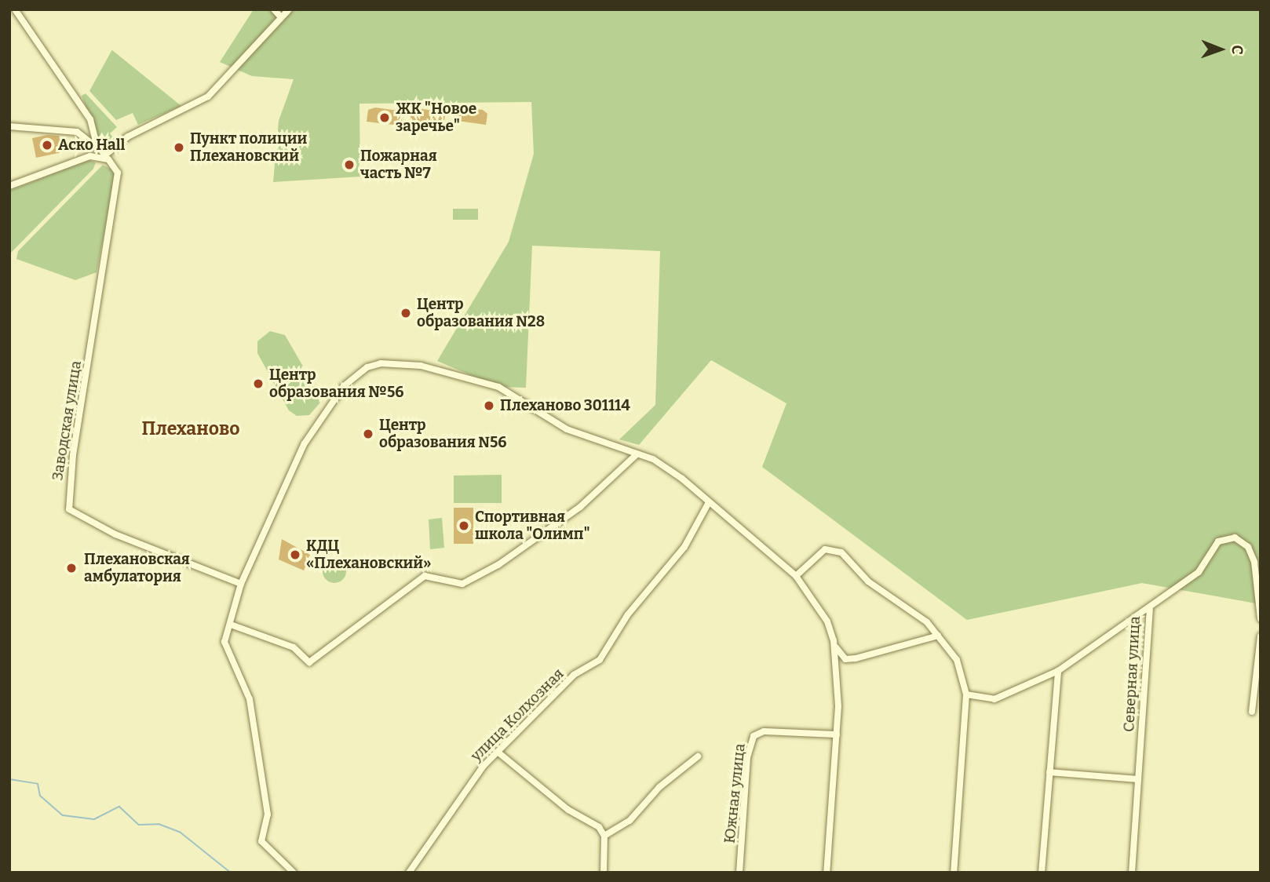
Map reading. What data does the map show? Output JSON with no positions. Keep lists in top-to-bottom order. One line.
{"streets":{"street":["Заводская улица","Северная улица","улица Колхозная","Южная улица"]},"districts":["Плеханово"],"places":["ЖК \"Новое заречье\"","Аско Hall","Пункт полиции Плехановский","Пожарная часть №7","Центр образования N28","Центр образования №56","Плеханово 301114","Центр образования N56","Спортивная школа \"Олимп\"","КДЦ «Плехановский»","Плехановская амбулатория"],"north":"right"}
